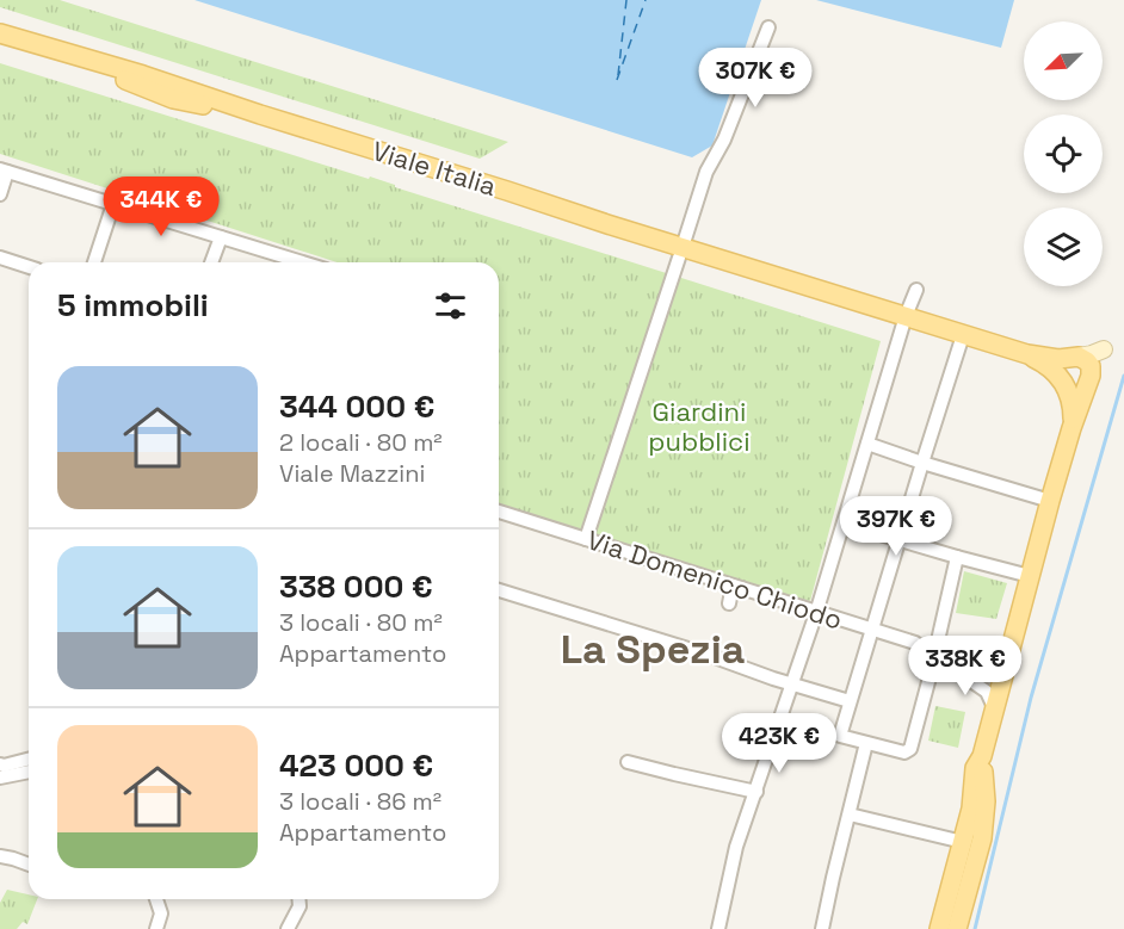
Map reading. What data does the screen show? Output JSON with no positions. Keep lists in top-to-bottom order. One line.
{"streets":{"main road":["Viale Italia"],"street":["Via Domenico Chiodo"]},"districts":["La Spezia"],"parks":["Giardini pubblici"],"north":"bottom left","page":{"price":["307K €","344K €","397K €","338K €","423K €"],"heading":"5 immobili","list":[{"name":"344 000 €","note":"2 locali · 80 m² · Viale Mazzini"},{"name":"338 000 €","note":"3 locali · 80 m² · Appartamento"},{"name":"423 000 €","note":"3 locali · 86 m² · Appartamento"}]}}
